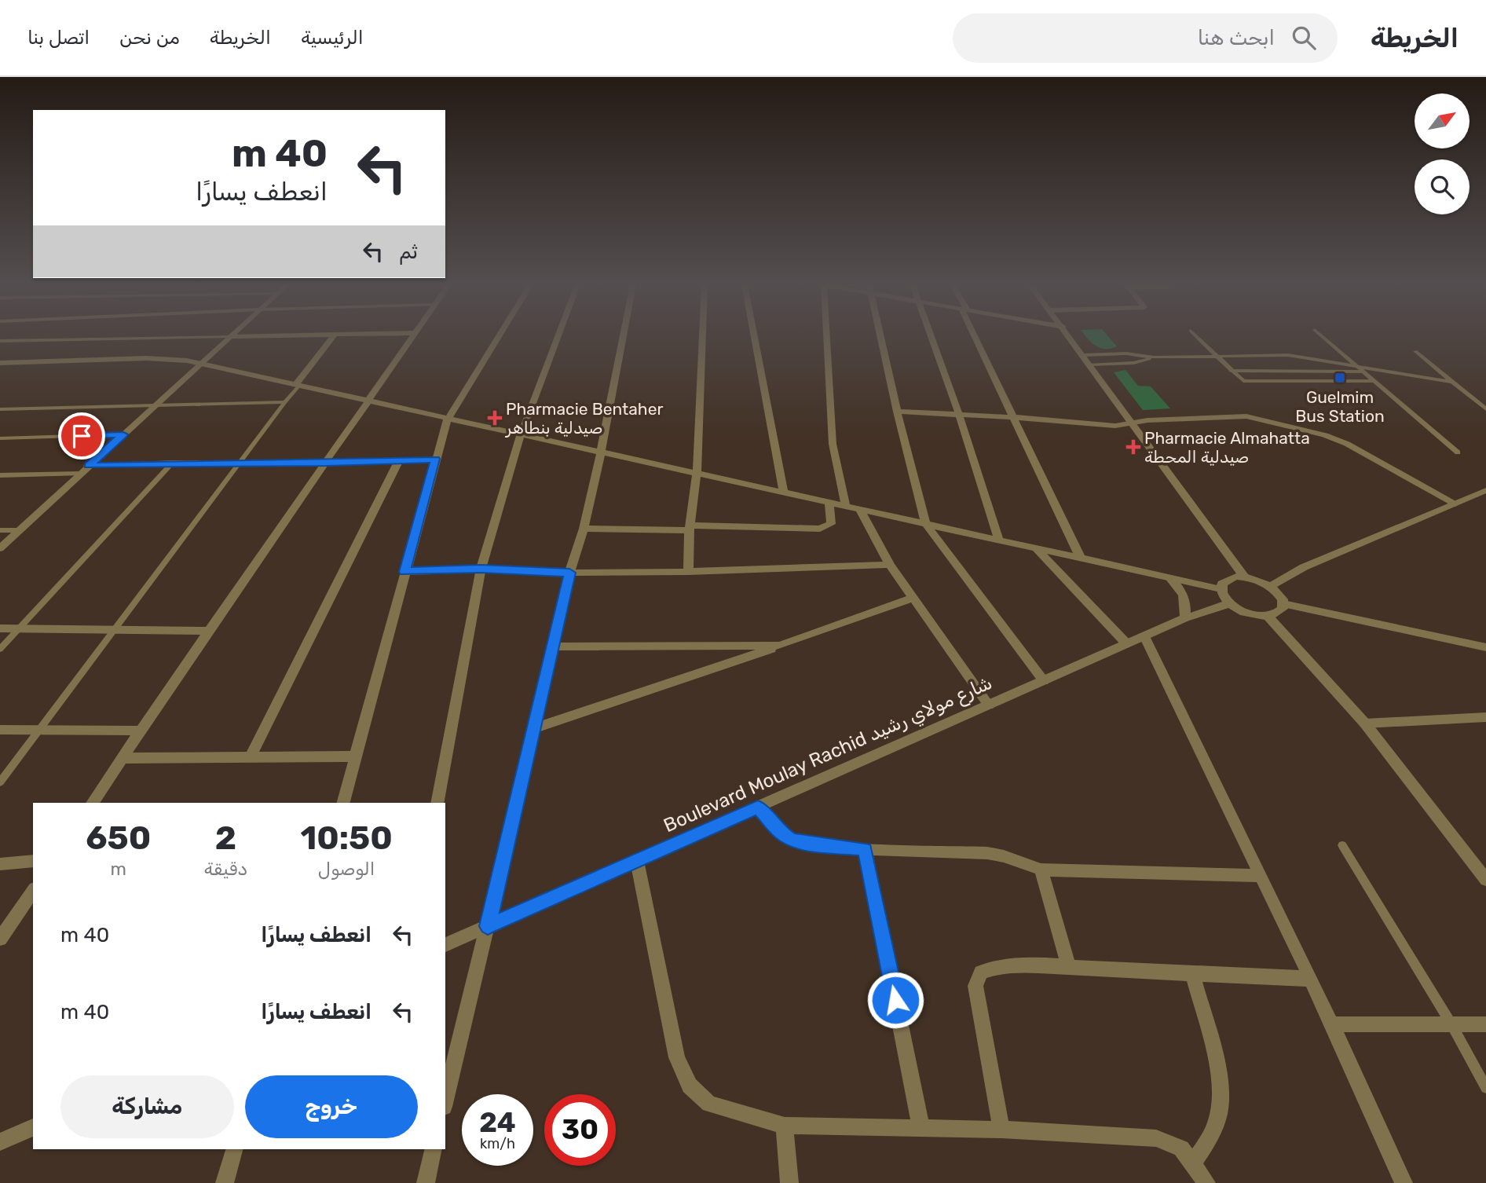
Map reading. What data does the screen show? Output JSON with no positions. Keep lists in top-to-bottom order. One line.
{"streets":{"street":["Boulevard Moulay Rachid شارع مولاي رشيد"]},"places":{"transit":["Guelmim Bus Station"],"health":["Pharmacie Bentaher صيدلية بنطاهر","Pharmacie Almahatta صيدلية المحطة"]},"north":"top right","page":{"header":"الخريطة","search":"ابحث هنا","nav":["الرئيسية","الخريطة","من نحن","اتصل بنا"],"turn":["40 m","انعطف يسارًا"],"then":"ثم","eta":["10:50","الوصول","2","دقيقة","650","m"],"list":[{"name":"انعطف يسارًا","value":"40 m"},{"name":"انعطف يسارًا","value":"40 m"}],"buttons":["خروج","مشاركة"],"speed":"24 km/h","limit":"30"}}
